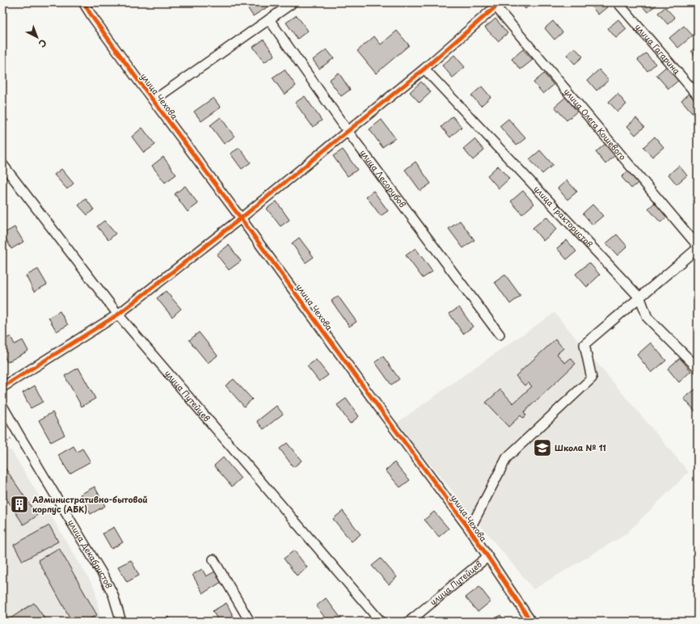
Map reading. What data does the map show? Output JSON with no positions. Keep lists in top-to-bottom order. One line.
{"streets":{"street":["улица Гагарина","улица Чехова","улица Олега Кошевого","улица Лесорубов","улица Трактористов","улица Путейцев","улица Декабристов"]},"crossings":[["улица Чехова","улица Путейцев"]],"places":{"school or university":["Школа № 11"],"building":["Административно-бытовой корпус (АБК)"]},"north":"bottom right"}
